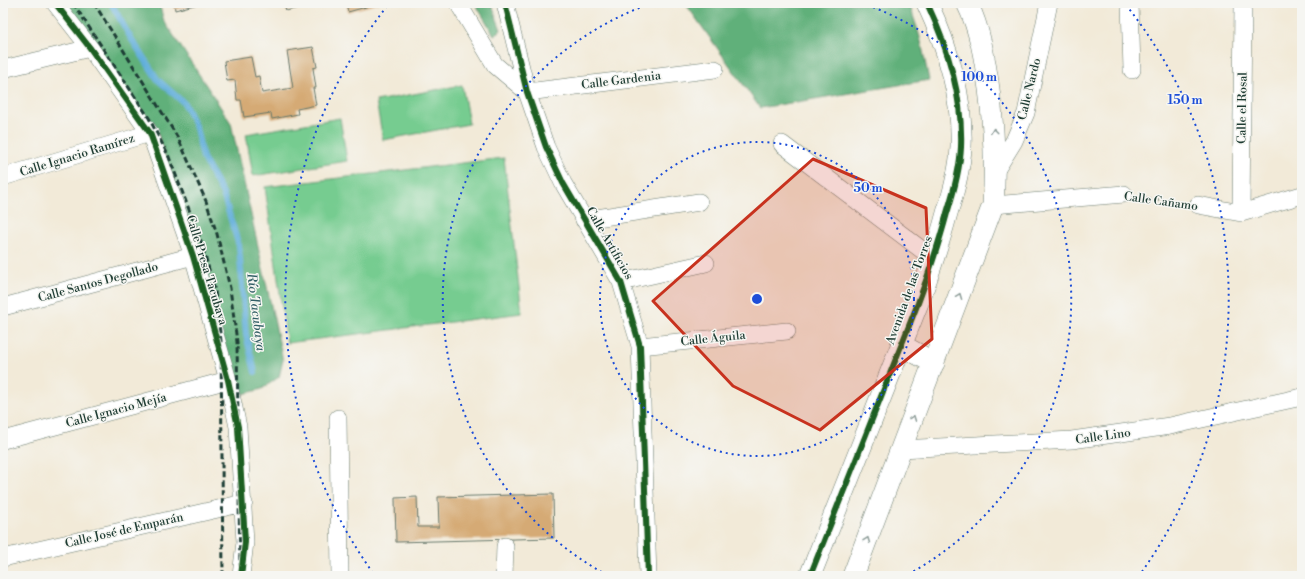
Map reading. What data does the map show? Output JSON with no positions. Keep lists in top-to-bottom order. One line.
{"streets":{"street":["Calle Gardenia","Calle Nardo","Calle el Rosal","Calle Ignacio Ramírez","Calle Cañamo","Calle Artificios","Calle Presa Tacubaya","Calle Santos Degollado","Avenida de las Torres","Calle Águila","Calle Ignacio Mejía","Calle Lino","Calle José de Emparán"]},"crossings":[["Calle Gardenia","Calle Artificios"],["Calle el Rosal","Calle Cañamo"],["Calle Ignacio Ramírez","Calle Presa Tacubaya"],["Calle Artificios","Calle Águila"],["Calle Presa Tacubaya","Calle Santos Degollado"],["Calle Presa Tacubaya","Calle Ignacio Mejía"],["Calle Presa Tacubaya","Calle José de Emparán"]],"water":["Río Tacubaya"],"rings":["100 m","150 m","50 m"]}
